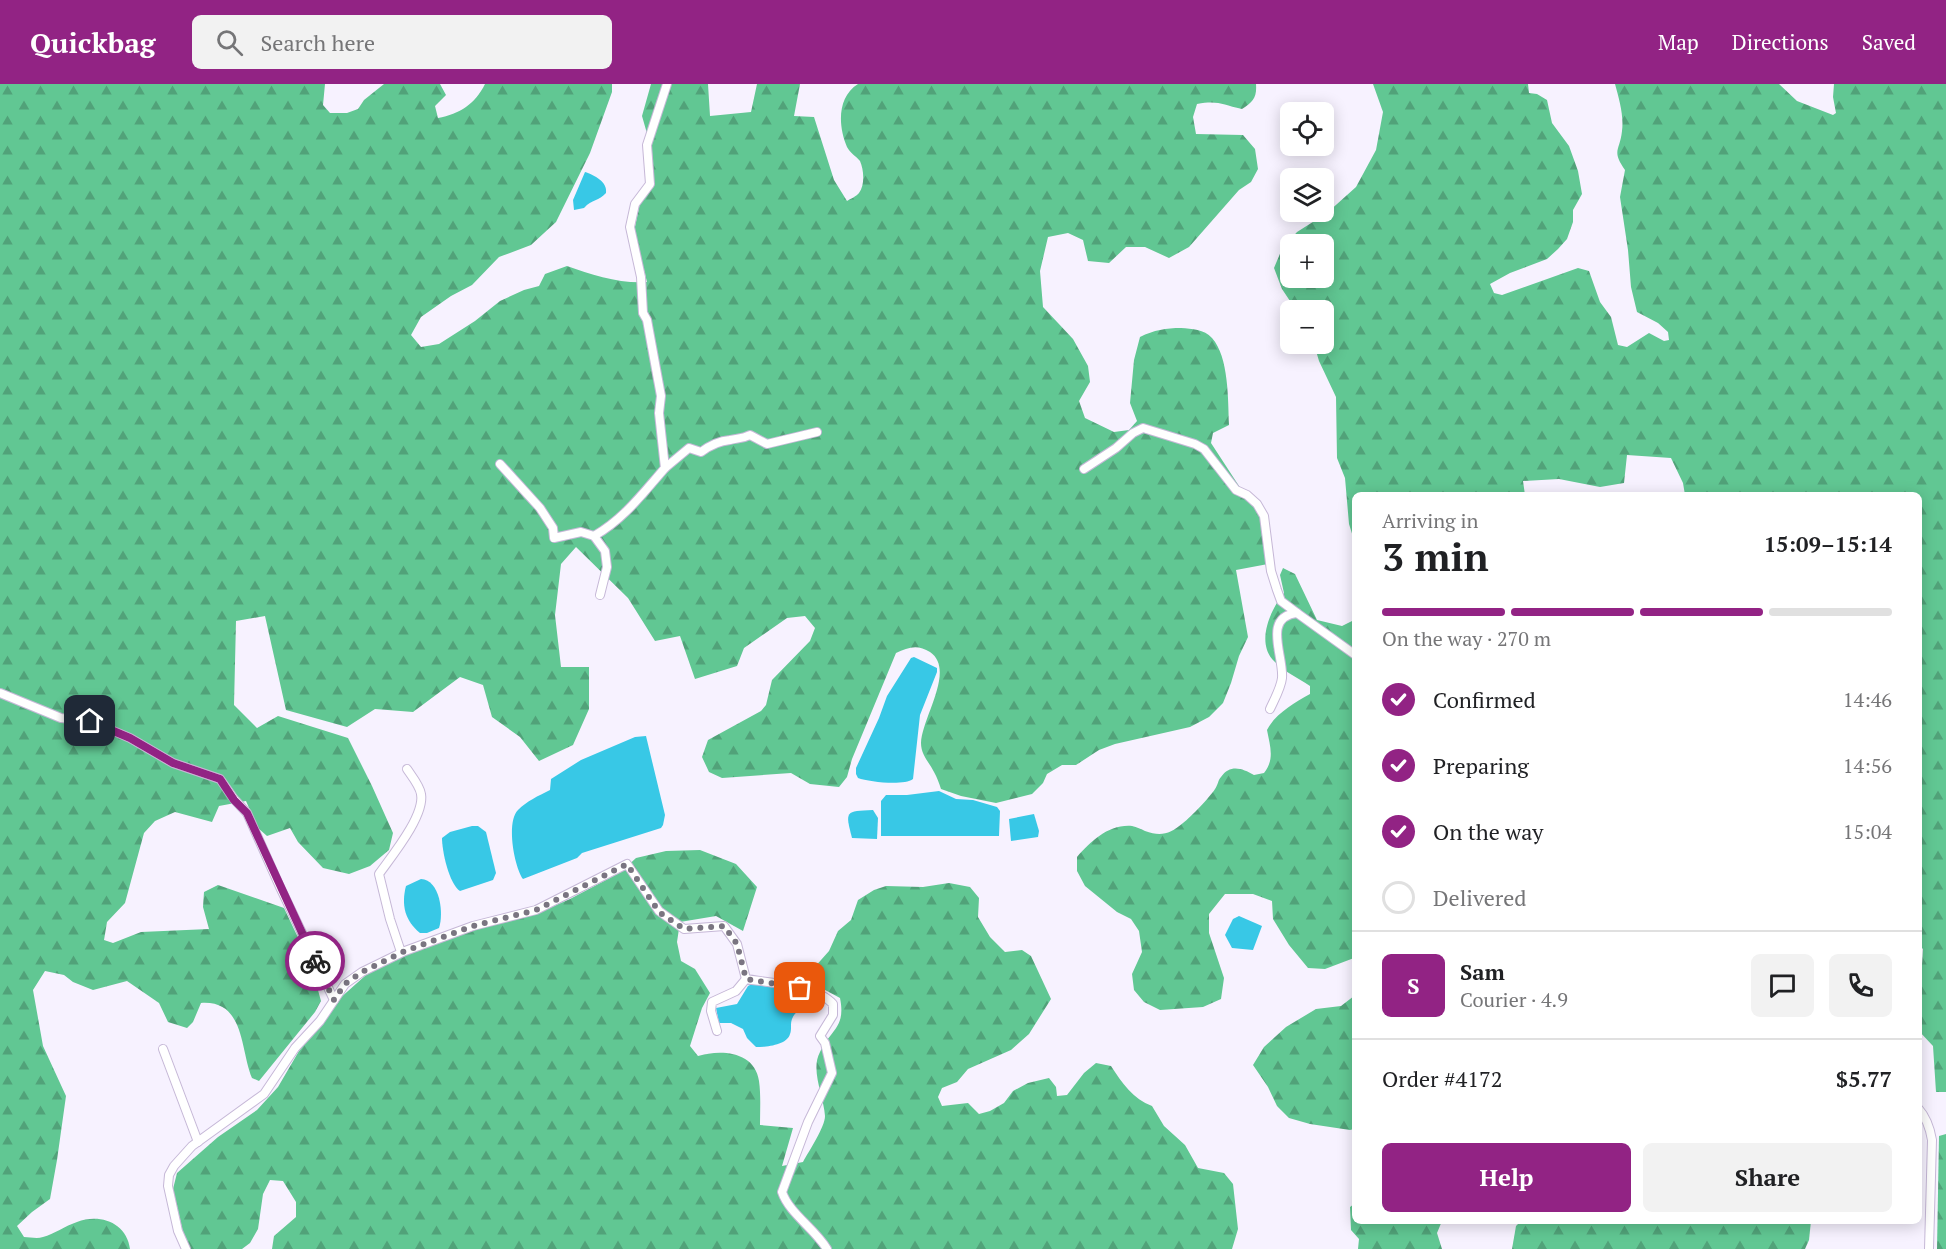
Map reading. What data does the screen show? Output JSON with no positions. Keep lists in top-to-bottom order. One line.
{"page":{"header":"Quickbag","search":"Search here","nav":["Map","Directions","Saved"],"map_buttons":["+","−"],"heading":["3 min","Arriving in","15:09–15:14"],"panel":["Sam","Courier · 4.9","Order #4172","$5.77"],"bar":"On the way · 270 m","list":[["Confirmed","14:46"],["Preparing","14:56"],["On the way","15:04"],"Delivered"],"round":"S","buttons":["Help","Share"]}}
